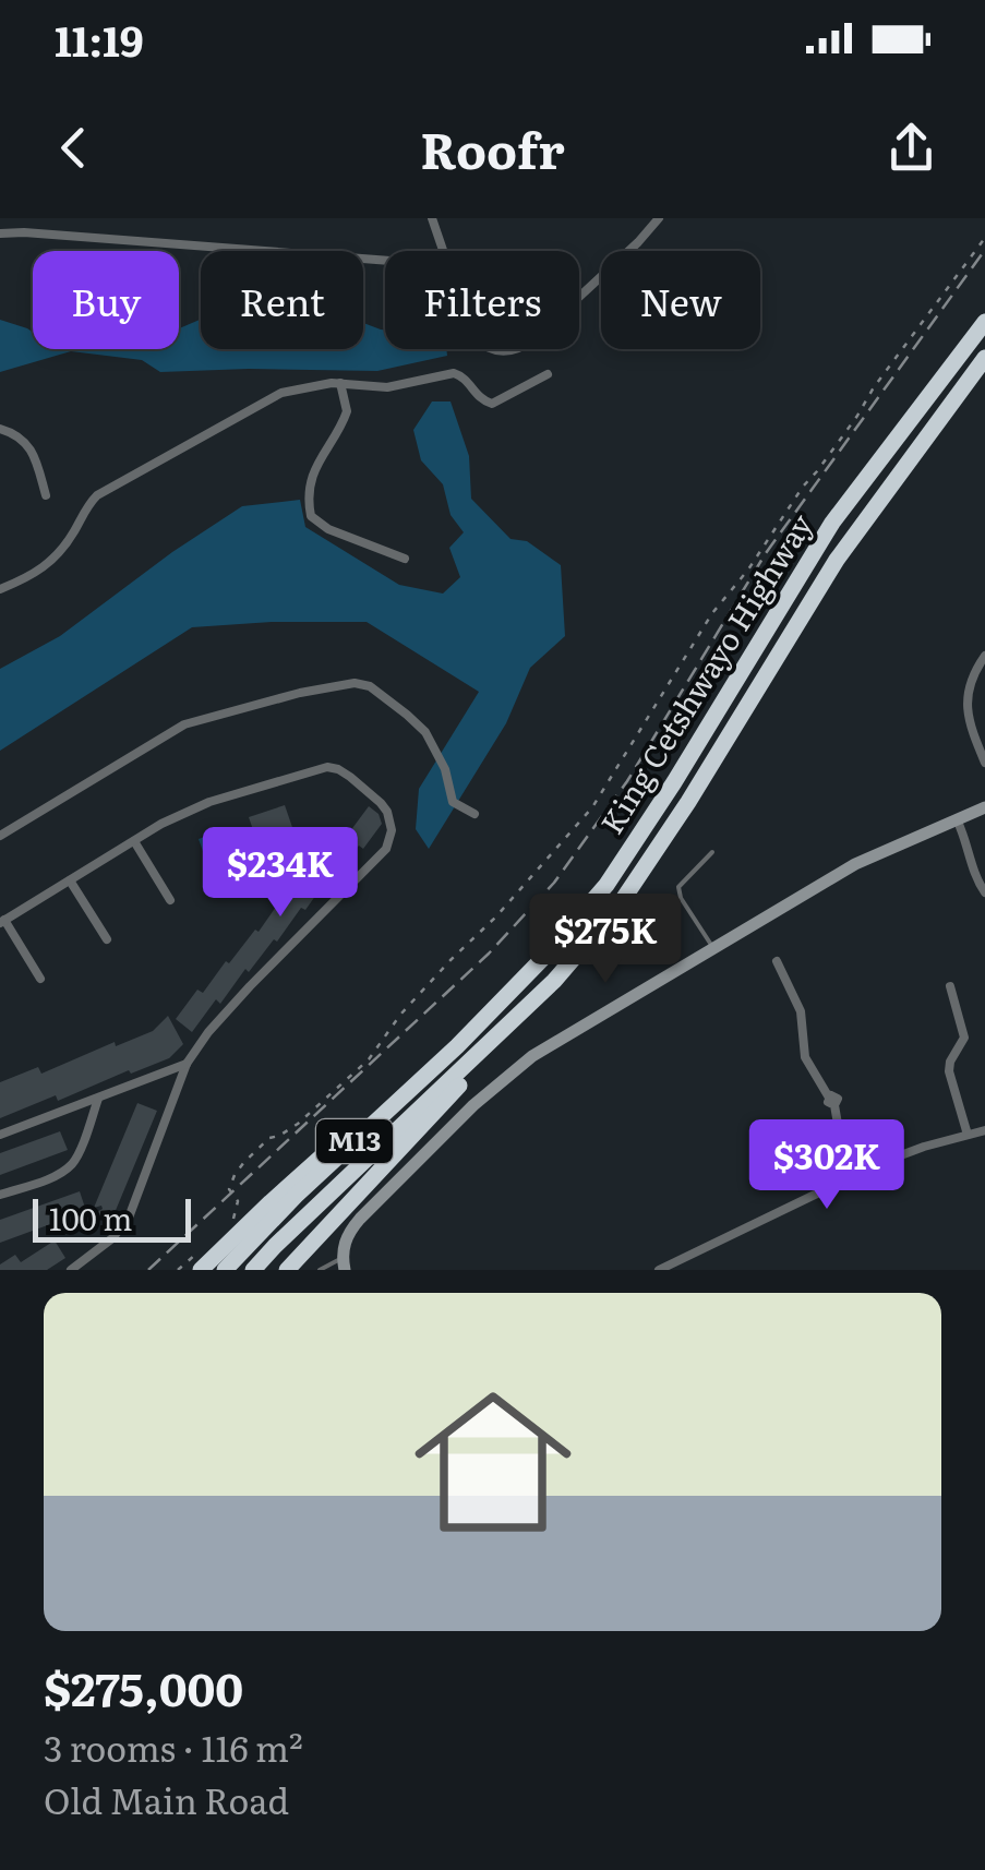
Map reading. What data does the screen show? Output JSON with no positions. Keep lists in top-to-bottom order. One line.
{"streets":{"highway":["King Cetshwayo Highway","M13"]},"scale_bar":"100 m","page":{"status":"11:19","header":"Roofr","chip":["Buy","Rent","Filters","New"],"price":["$234K","$275K","$302K"],"scale":"100 m","list":[{"name":"$275,000","note":"3 rooms · 116 m² · Old Main Road"}]}}
